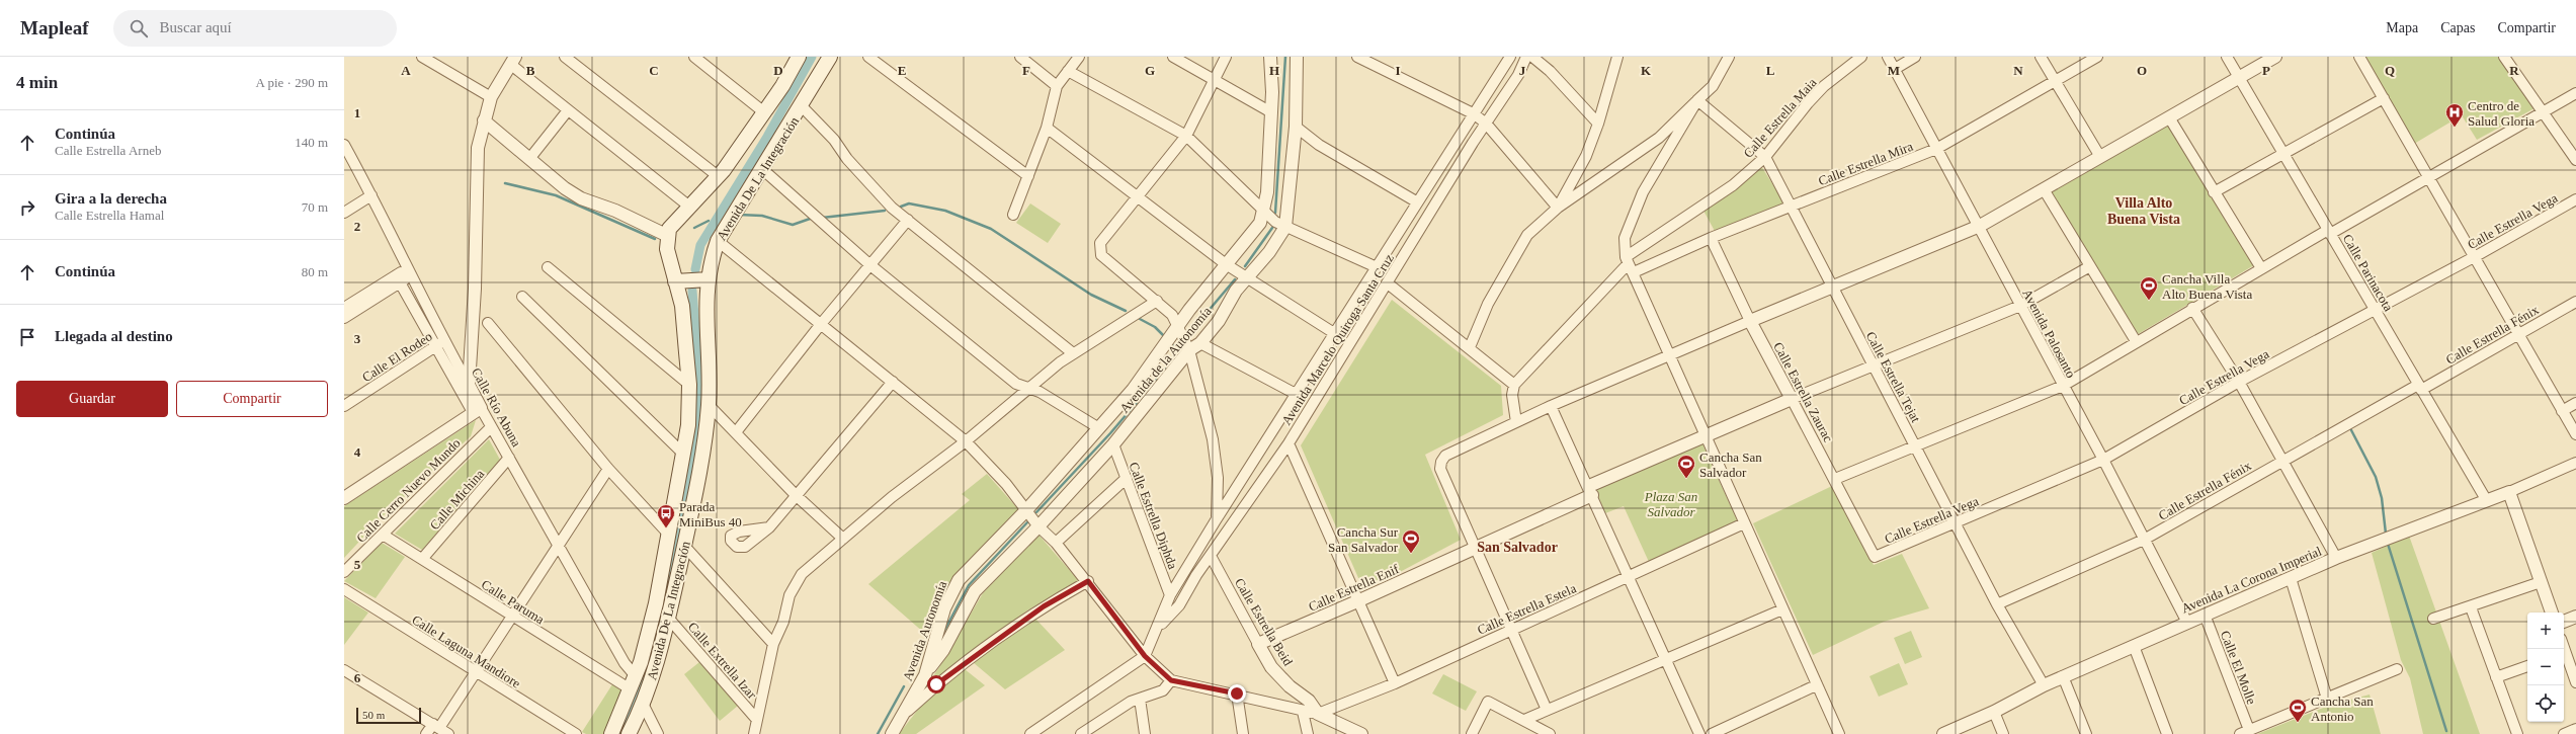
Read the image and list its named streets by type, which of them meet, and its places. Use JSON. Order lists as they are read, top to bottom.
{
  "streets": {
    "main road": ["Avenida De La Integración"],
    "street": [
      "Calle Estrella Maia",
      "Calle Estrella Mira",
      "Calle Estrella Vega",
      "Calle Parinacota",
      "Avenida Palosanto",
      "Calle Estrella Fénix",
      "Avenida Marcelo Quiroga Santa Cruz",
      "Calle El Rodeo",
      "Avenida de la Autonomía",
      "Calle Estrella Tejat",
      "Calle Estrella Zaurac",
      "Calle Río Abuna",
      "Calle Cerro Nuevo Mundo",
      "Calle Michina",
      "Calle Estrella Diphda",
      "Avenida La Corona Imperial",
      "Calle Estrella Enif",
      "Calle Paruma",
      "Calle Estrella Estela",
      "Calle Estrella Beid",
      "Avenida Autonomía",
      "Calle Laguna Mandiore",
      "Calle Extrella Izar",
      "Calle El Molle"
    ]
  },
  "crossings": [
    ["Calle Estrella Maia", "Calle Estrella Tejat"],
    ["Calle Estrella Mira", "Avenida Palosanto"],
    ["Calle Estrella Mira", "Calle Estrella Tejat"],
    ["Calle Estrella Mira", "Calle Estrella Zaurac"],
    ["Avenida De La Integración", "Calle Río Abuna"],
    ["Avenida De La Integración", "Calle Paruma"],
    ["Avenida De La Integración", "Calle Extrella Izar"],
    ["Calle Estrella Vega", "Calle Parinacota"],
    ["Calle Estrella Vega", "Avenida Palosanto"],
    ["Calle Estrella Vega", "Calle Estrella Tejat"],
    ["Calle Estrella Vega", "Calle Estrella Zaurac"],
    ["Calle Parinacota", "Calle Estrella Fénix"],
    ["Calle Parinacota", "Avenida La Corona Imperial"],
    ["Avenida Palosanto", "Calle Estrella Fénix"],
    ["Avenida Palosanto", "Avenida La Corona Imperial"],
    ["Calle Estrella Fénix", "Calle Estrella Tejat"],
    ["Avenida Marcelo Quiroga Santa Cruz", "Calle Estrella Diphda"],
    ["Avenida Marcelo Quiroga Santa Cruz", "Calle Estrella Beid"],
    ["Calle El Rodeo", "Calle Río Abuna"],
    ["Avenida de la Autonomía", "Calle Estrella Diphda"],
    ["Avenida de la Autonomía", "Avenida Autonomía"],
    ["Calle Estrella Tejat", "Avenida La Corona Imperial"],
    ["Calle Estrella Zaurac", "Calle Estrella Enif"],
    ["Calle Río Abuna", "Calle Cerro Nuevo Mundo"],
    ["Calle Río Abuna", "Calle Michina"],
    ["Calle Río Abuna", "Calle Paruma"],
    ["Calle Cerro Nuevo Mundo", "Calle Paruma"],
    ["Calle Michina", "Calle Paruma"],
    ["Avenida La Corona Imperial", "Calle El Molle"],
    ["Calle Estrella Enif", "Calle Estrella Beid"],
    ["Calle Estrella Estela", "Calle Estrella Beid"]
  ],
  "districts": ["Villa Alto Buena Vista", "San Salvador"],
  "parks": ["Plaza San Salvador"],
  "places": {
    "hospital": ["Centro de Salud Gloria"],
    "sports": [
      "Cancha Villa Alto Buena Vista",
      "Cancha San Salvador",
      "Cancha Sur San Salvador",
      "Cancha San Antonio"
    ],
    "bus stop": ["Parada MiniBus 40"]
  },
  "scale_bar": "50 m",
  "page": {
    "header": "Mapleaf",
    "search": "Buscar aquí",
    "nav": ["Mapa", "Capas", "Compartir"],
    "heading": ["4 min", "A pie · 290 m"],
    "list": [
      ["Continúa", "Calle Estrella Arneb", "140 m"],
      ["Gira a la derecha", "Calle Estrella Hamal", "70 m"],
      ["Continúa", "80 m"],
      "Llegada al destino"
    ],
    "buttons": ["Guardar", "Compartir"],
    "map_buttons": ["+", "−"],
    "scale": "50 m"
  },
  "grid": {
    "columns": [
      "A",
      "B",
      "C",
      "D",
      "E",
      "F",
      "G",
      "H",
      "I",
      "J",
      "K",
      "L",
      "M",
      "N",
      "O",
      "P",
      "Q",
      "R"
    ],
    "rows": [
      "1",
      "2",
      "3",
      "4",
      "5",
      "6"
    ]
  }
}
